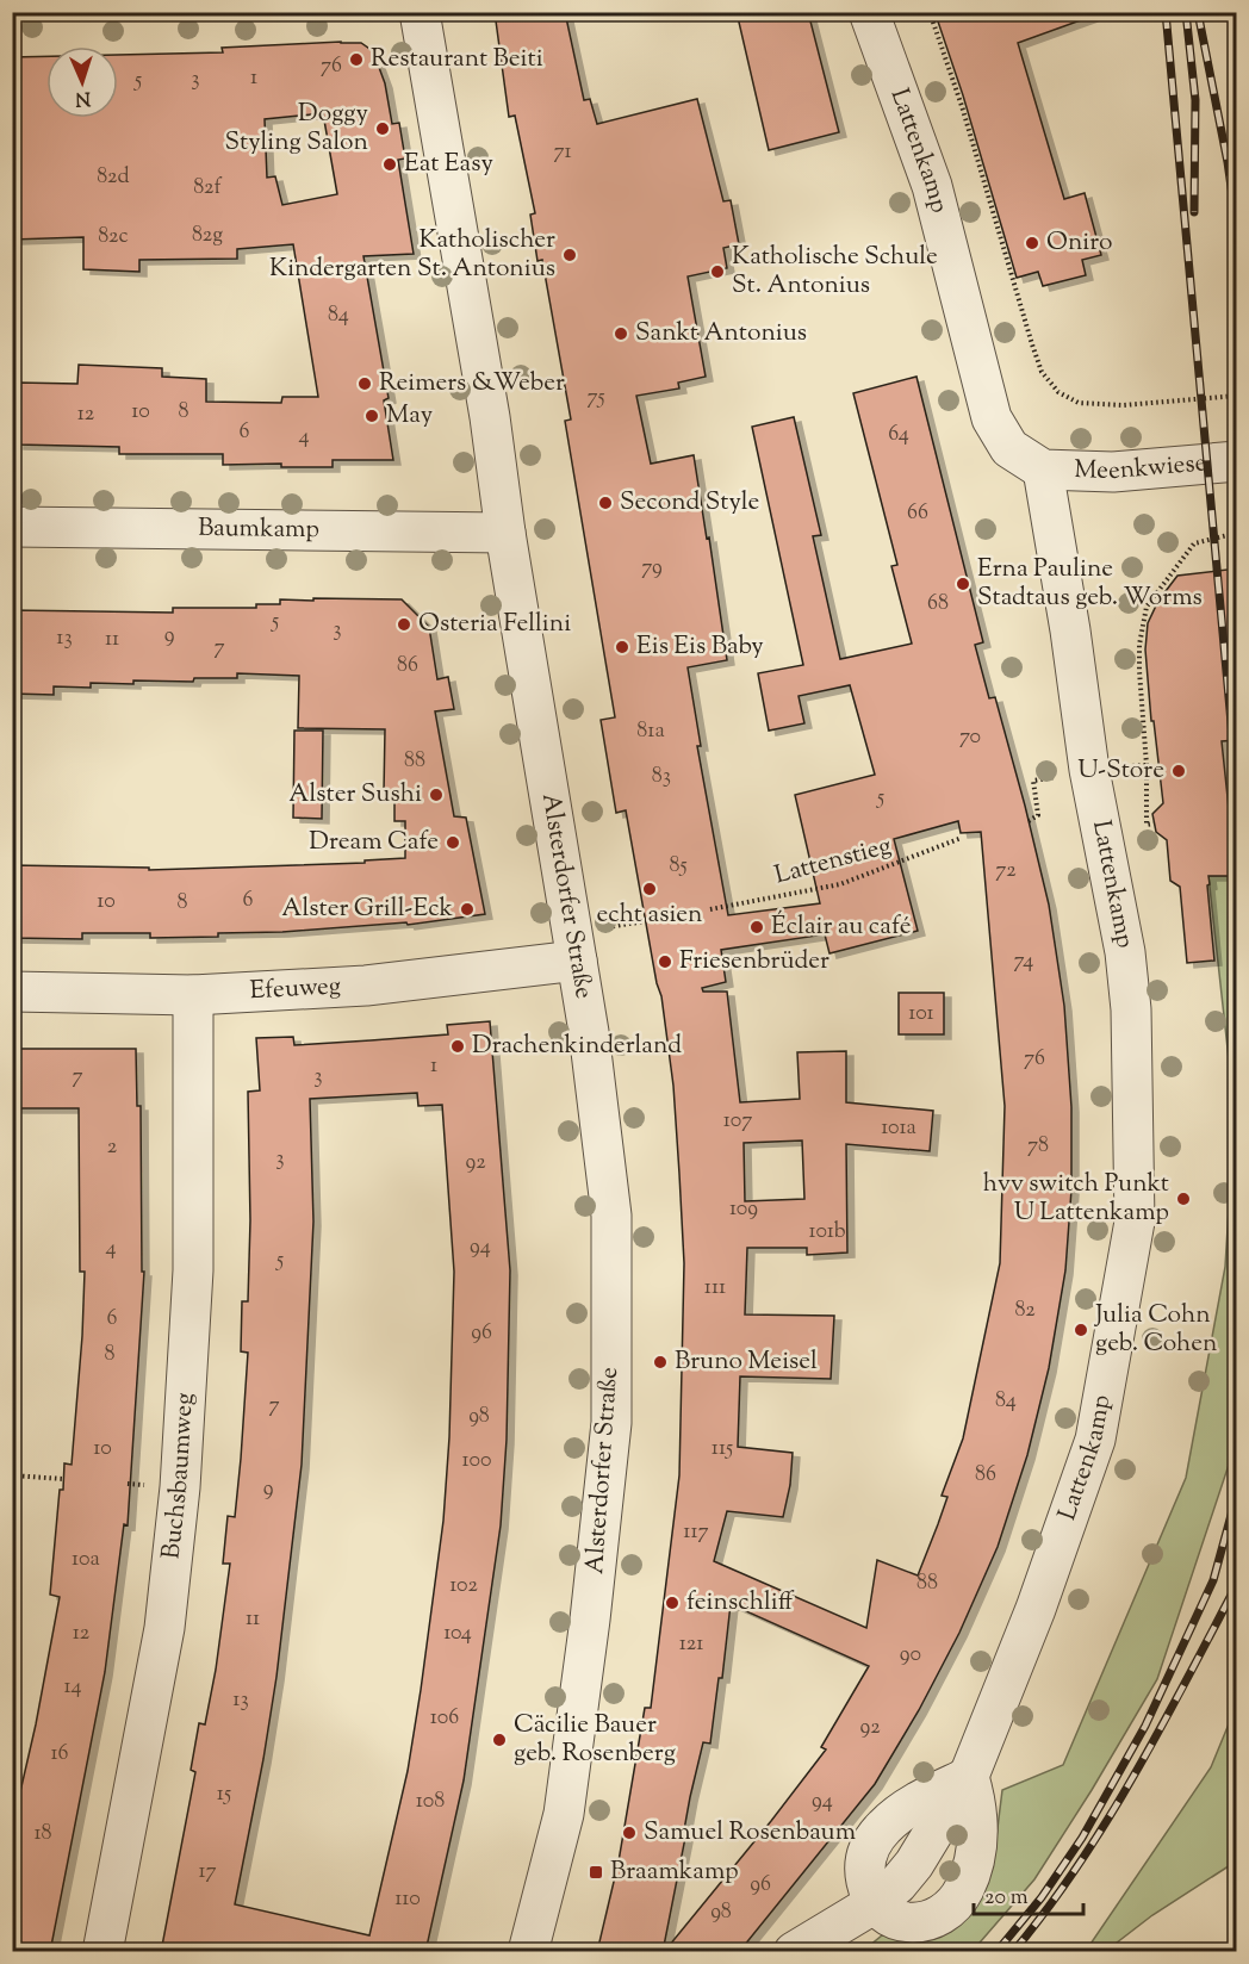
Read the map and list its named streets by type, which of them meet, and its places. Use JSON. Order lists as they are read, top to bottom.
{
  "streets": {
    "street": [
      "Lattenkamp",
      "Meenkwiese",
      "Baumkamp",
      "Alsterdorfer Straße",
      "Efeuweg",
      "Buchsbaumweg"
    ],
    "path": ["Lattenstieg"]
  },
  "crossings": [
    ["Lattenkamp", "Meenkwiese"],
    ["Baumkamp", "Alsterdorfer Straße"],
    ["Alsterdorfer Straße", "Efeuweg"],
    ["Efeuweg", "Buchsbaumweg"]
  ],
  "places": {
    "other": [
      "Restaurant Beiti",
      "Doggy Styling Salon",
      "Eat Easy",
      "Oniro",
      "Katholischer Kindergarten St. Antonius",
      "Katholische Schule St. Antonius",
      "Sankt Antonius",
      "Reimers &Weber",
      "May",
      "Second Style",
      "Erna Pauline Stadtaus geb. Worms",
      "Osteria Fellini",
      "Eis Eis Baby",
      "U-Store",
      "Alster Sushi",
      "Dream Cafe",
      "echt asien",
      "Alster Grill-Eck",
      "Éclair au café",
      "Friesenbrüder",
      "Drachenkinderland",
      "hvv switch Punkt U Lattenkamp",
      "Julia Cohn geb. Cohen",
      "Bruno Meisel",
      "feinschliff",
      "Cäcilie Bauer geb. Rosenberg",
      "Samuel Rosenbaum"
    ],
    "transit": ["Braamkamp"]
  },
  "house_numbers": [
    "76",
    "1",
    "3",
    "5",
    "71",
    "82d",
    "82f",
    "82g",
    "82c",
    "84",
    "75",
    "10",
    "8",
    "12",
    "6",
    "64",
    "4",
    "66",
    "79",
    "68",
    "5",
    "3",
    "9",
    "13",
    "11",
    "7",
    "86",
    "81a",
    "70",
    "88",
    "83",
    "5",
    "85",
    "72",
    "6",
    "10",
    "8",
    "74",
    "101",
    "76",
    "1",
    "7",
    "3",
    "107",
    "101a",
    "78",
    "2",
    "3",
    "92",
    "109",
    "101b",
    "94",
    "4",
    "5",
    "111",
    "82",
    "6",
    "96",
    "8",
    "84",
    "7",
    "98",
    "10",
    "115",
    "100",
    "86",
    "9",
    "117",
    "10a",
    "88",
    "102",
    "11",
    "12",
    "104",
    "121",
    "90",
    "14",
    "13",
    "106",
    "92",
    "16",
    "15",
    "108",
    "94",
    "18",
    "17",
    "96",
    "110",
    "98"
  ],
  "scale_bar": "20 m",
  "north": "bottom"
}
